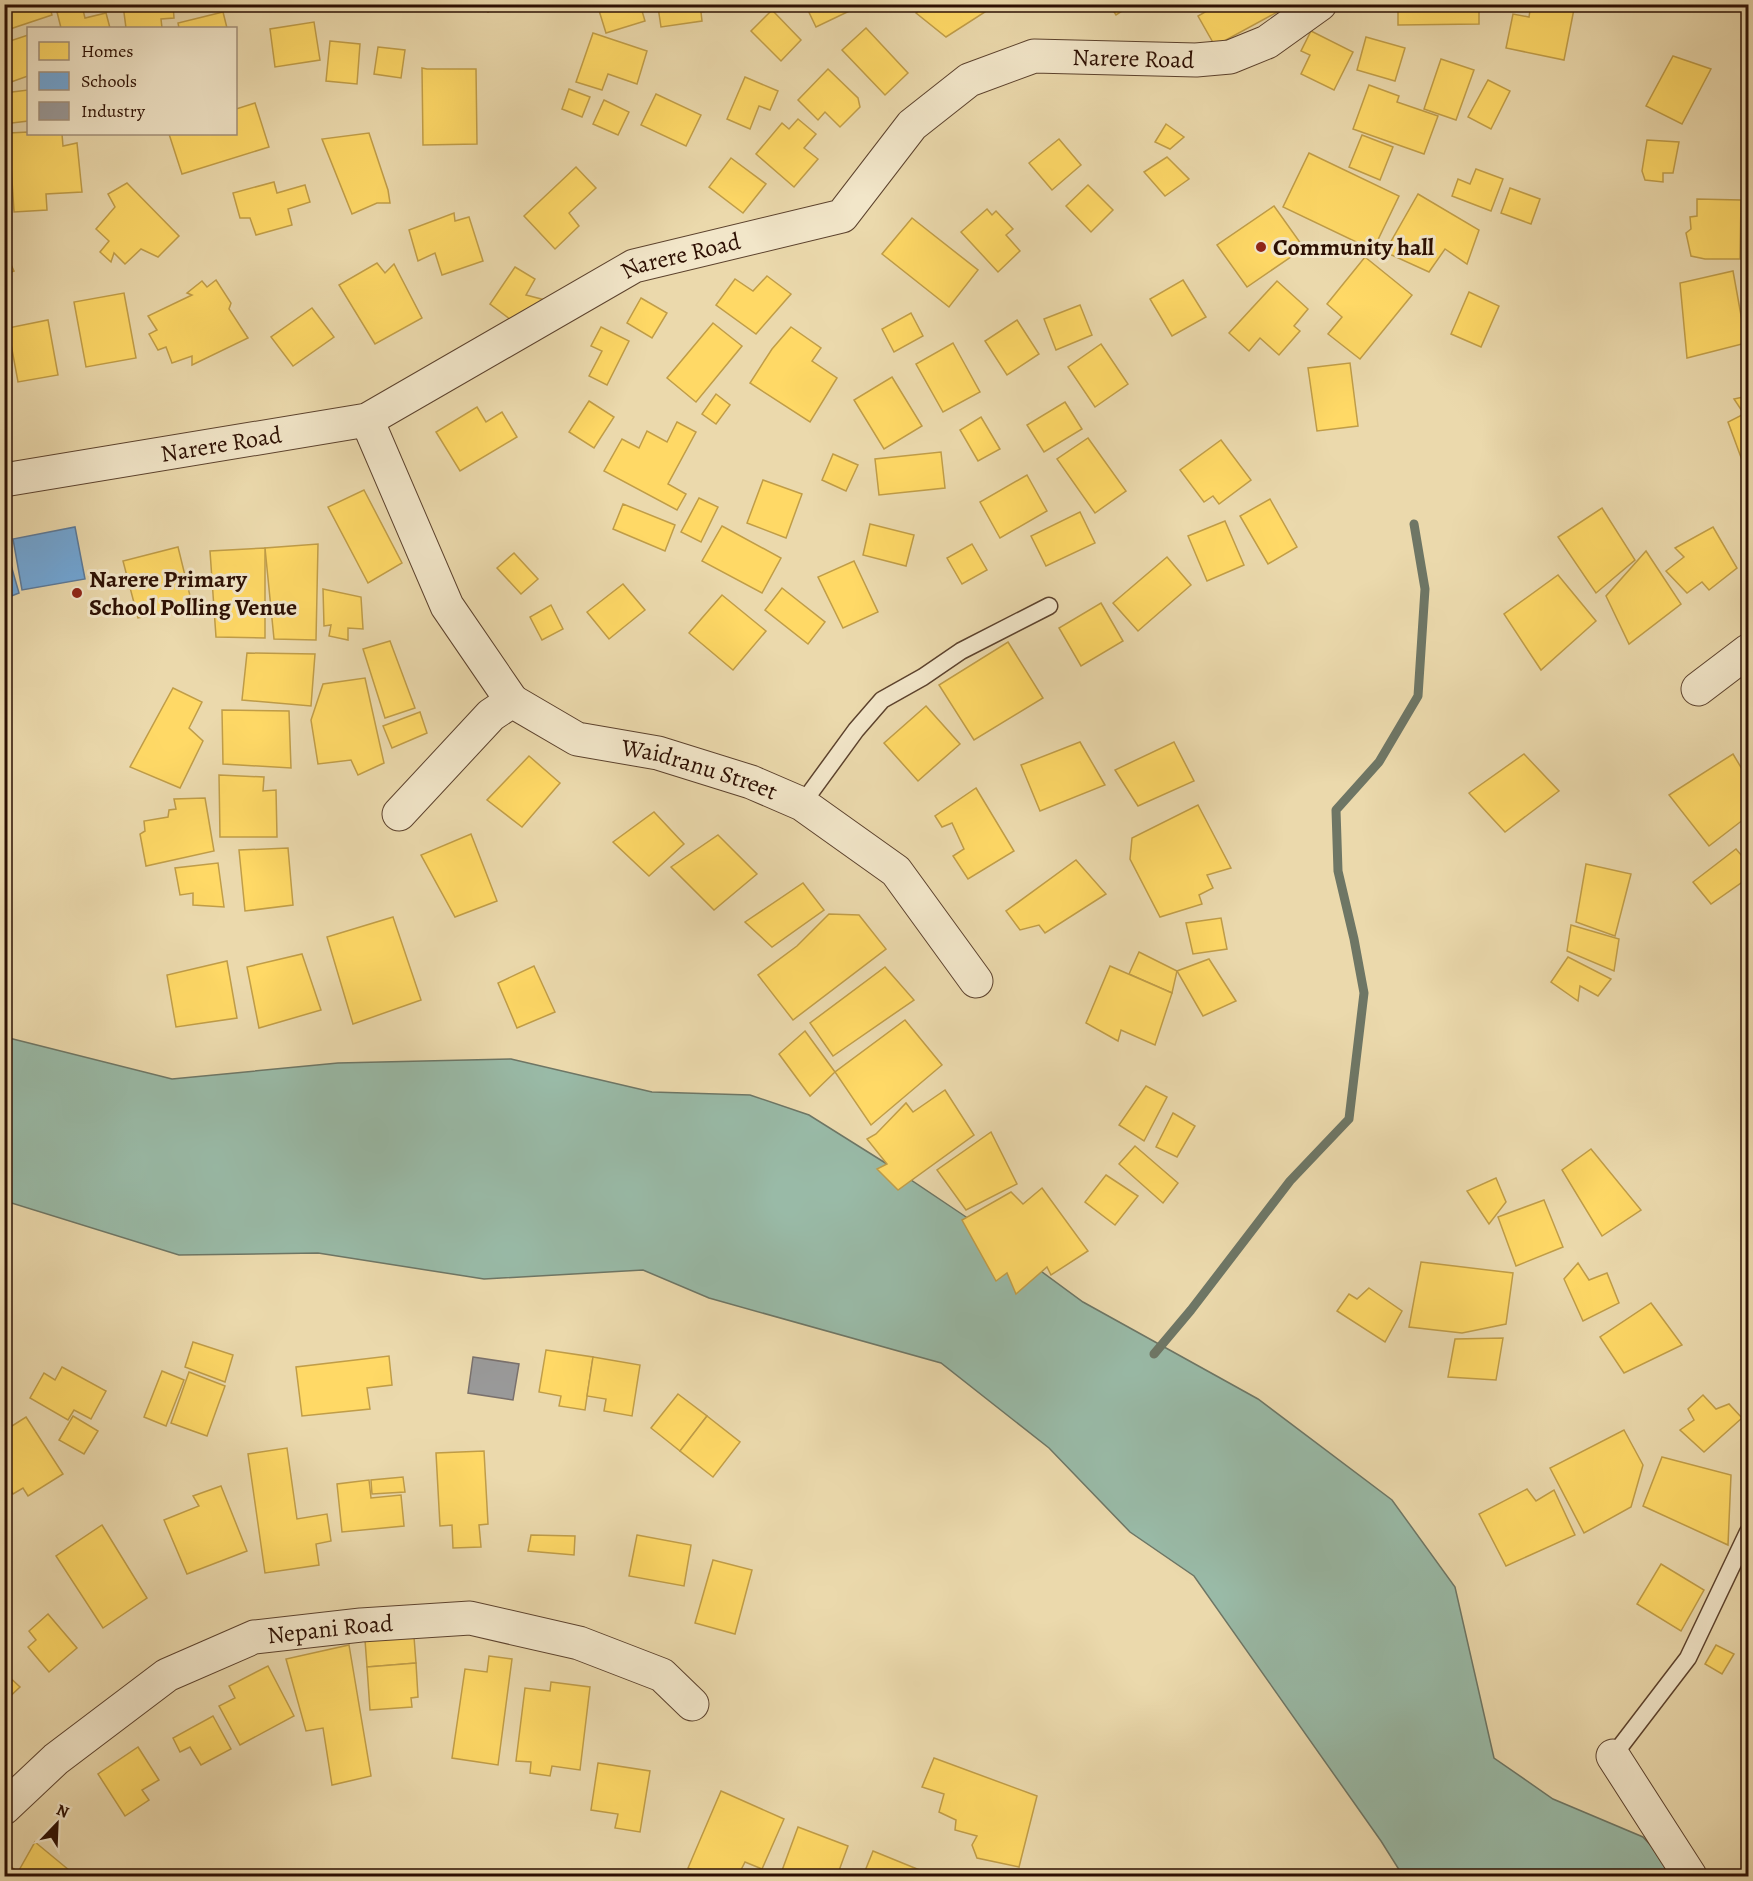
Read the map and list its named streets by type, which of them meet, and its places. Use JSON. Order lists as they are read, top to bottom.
{
  "streets": {
    "street": ["Narere Road", "Waidranu Street", "Nepani Road"]
  },
  "places": ["Community hall", "Narere Primary School Polling Venue"],
  "legend": ["Homes", "Schools", "Industry"],
  "north": "top right"
}
